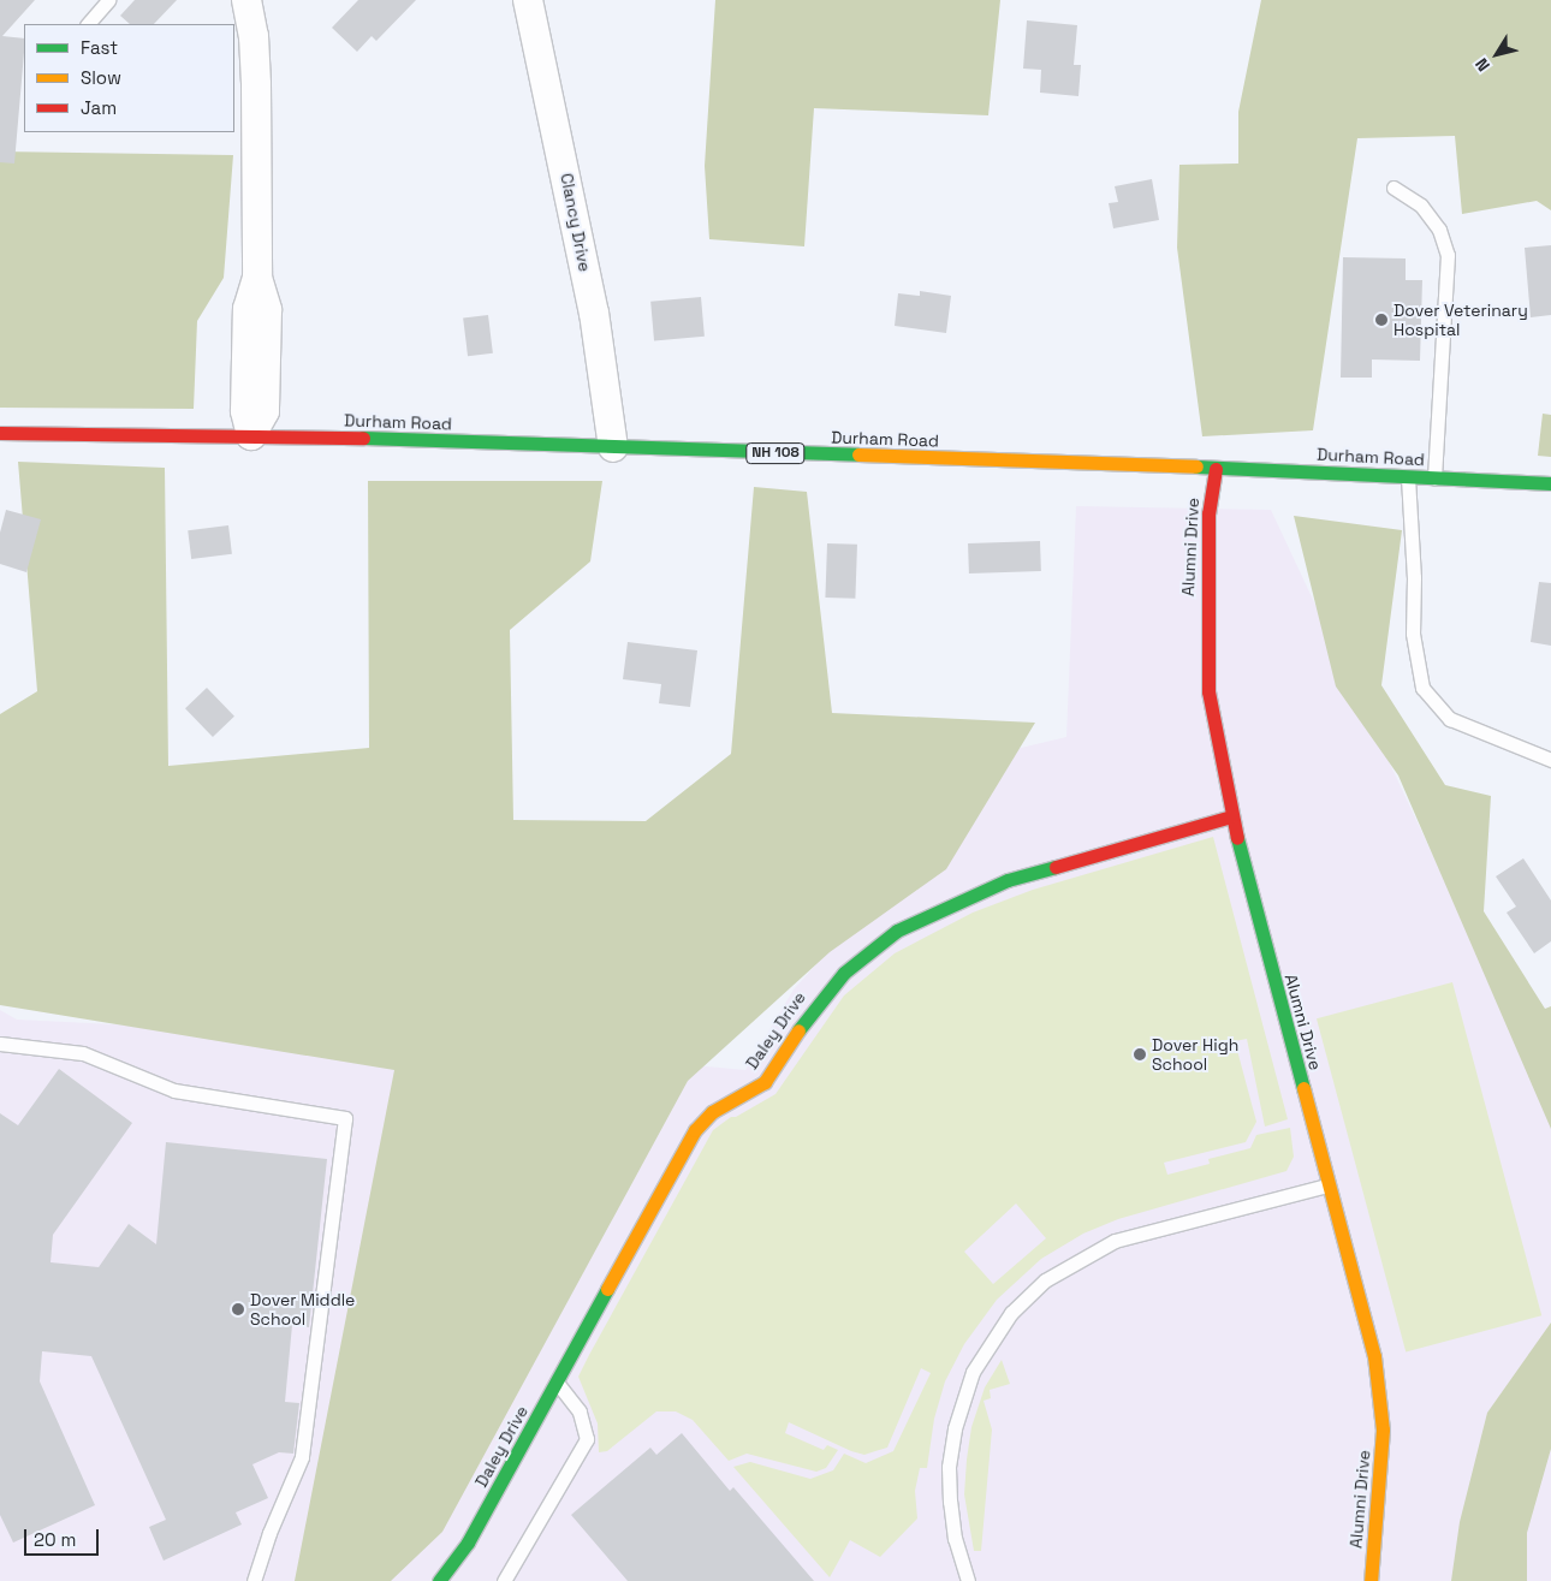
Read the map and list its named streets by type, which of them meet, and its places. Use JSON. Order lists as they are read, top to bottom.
{
  "streets": {
    "street": [
      "Clancy Drive",
      "Durham Road",
      "NH 108",
      "Alumni Drive",
      "Daley Drive"
    ]
  },
  "crossings": [
    ["Clancy Drive", "Durham Road"],
    ["Durham Road", "Alumni Drive"],
    ["Alumni Drive", "Daley Drive"]
  ],
  "places": ["Dover Veterinary Hospital", "Dover High School", "Dover Middle School"],
  "legend": ["Fast", "Slow", "Jam"],
  "scale_bar": "20 m",
  "north": "bottom left"
}
